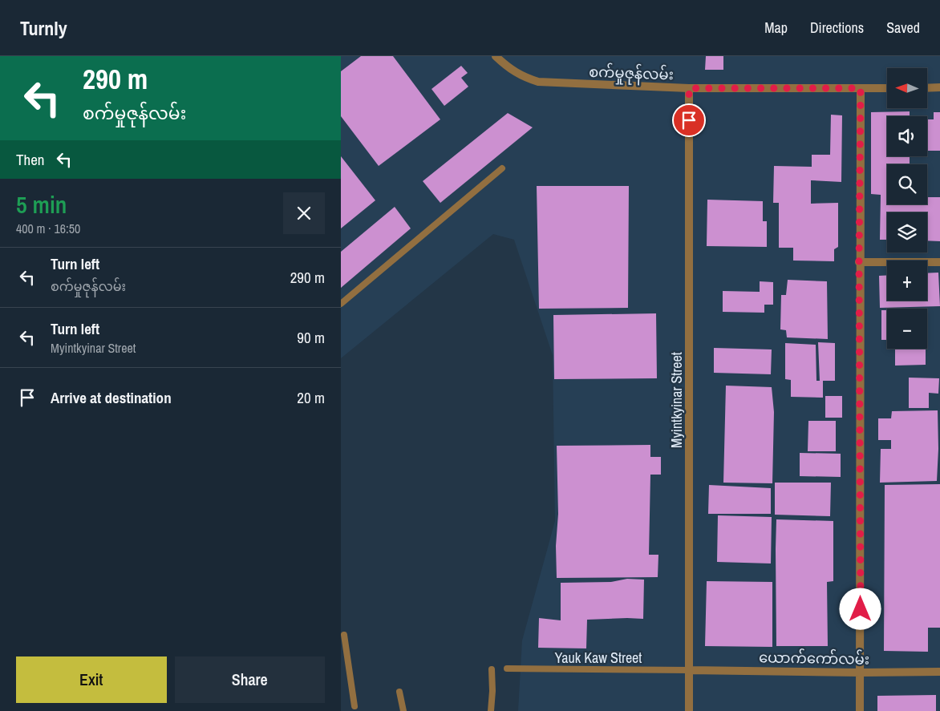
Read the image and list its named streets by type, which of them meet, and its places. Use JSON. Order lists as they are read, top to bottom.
{
  "streets": {
    "street": ["စက်မှုဇုန်လမ်း", "Myintkyinar Street", "ယောက်ကော်လမ်း"],
    "lane": ["Yauk Kaw Street"]
  },
  "crossings": [
    ["စက်မှုဇုန်လမ်း", "Myintkyinar Street"],
    ["Myintkyinar Street", "Yauk Kaw Street"],
    ["Myintkyinar Street", "ယောက်ကော်လမ်း"],
    ["Yauk Kaw Street", "ယောက်ကော်လမ်း"]
  ],
  "north": "left",
  "page": {
    "header": "Turnly",
    "nav": ["Map", "Directions", "Saved"],
    "turn": ["290 m", "စက်မှုဇုန်လမ်း"],
    "map_buttons": ["+", "−"],
    "then": "Then",
    "heading": ["5 min", "400 m · 16:50"],
    "list": [
      {
        "name": "Turn left",
        "note": "စက်မှုဇုန်လမ်း",
        "value": "290 m"
      },
      {
        "name": "Turn left",
        "note": "Myintkyinar Street",
        "value": "90 m"
      },
      {
        "name": "Arrive at destination",
        "value": "20 m"
      }
    ],
    "buttons": ["Exit", "Share"]
  }
}
